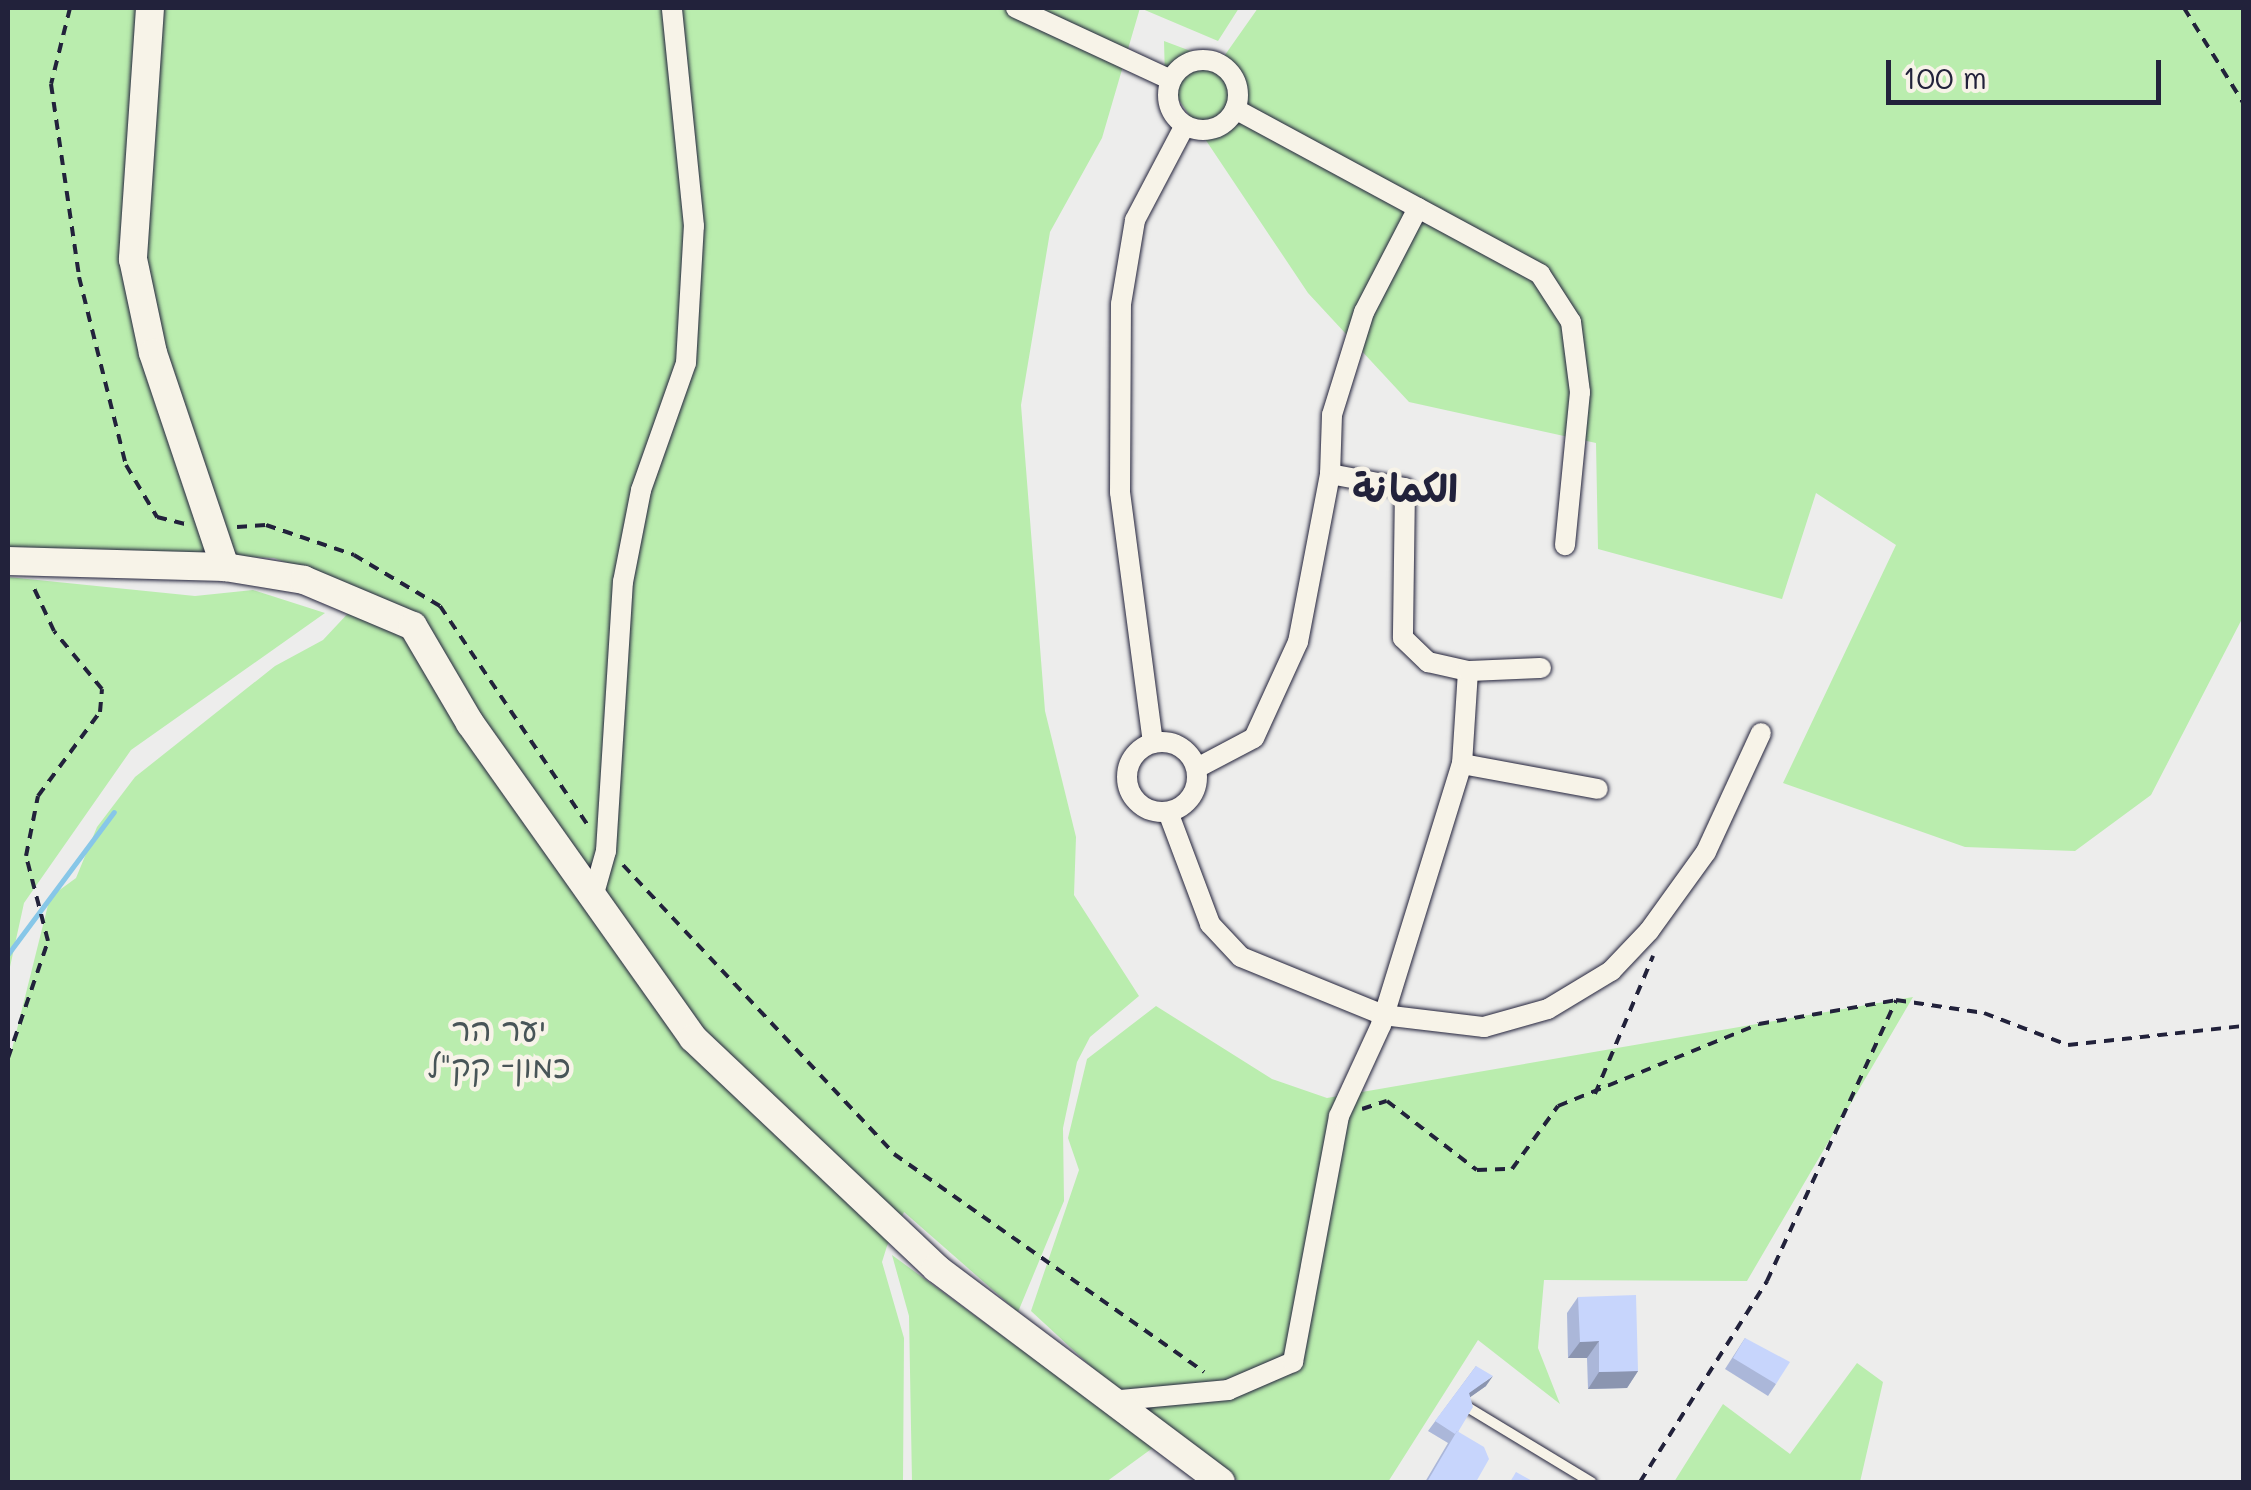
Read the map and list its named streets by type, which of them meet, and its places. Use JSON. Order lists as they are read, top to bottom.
{
  "districts": ["الكمانة"],
  "parks": ["יער הר כמון- קק\"ל"],
  "scale_bar": "100 m"
}
